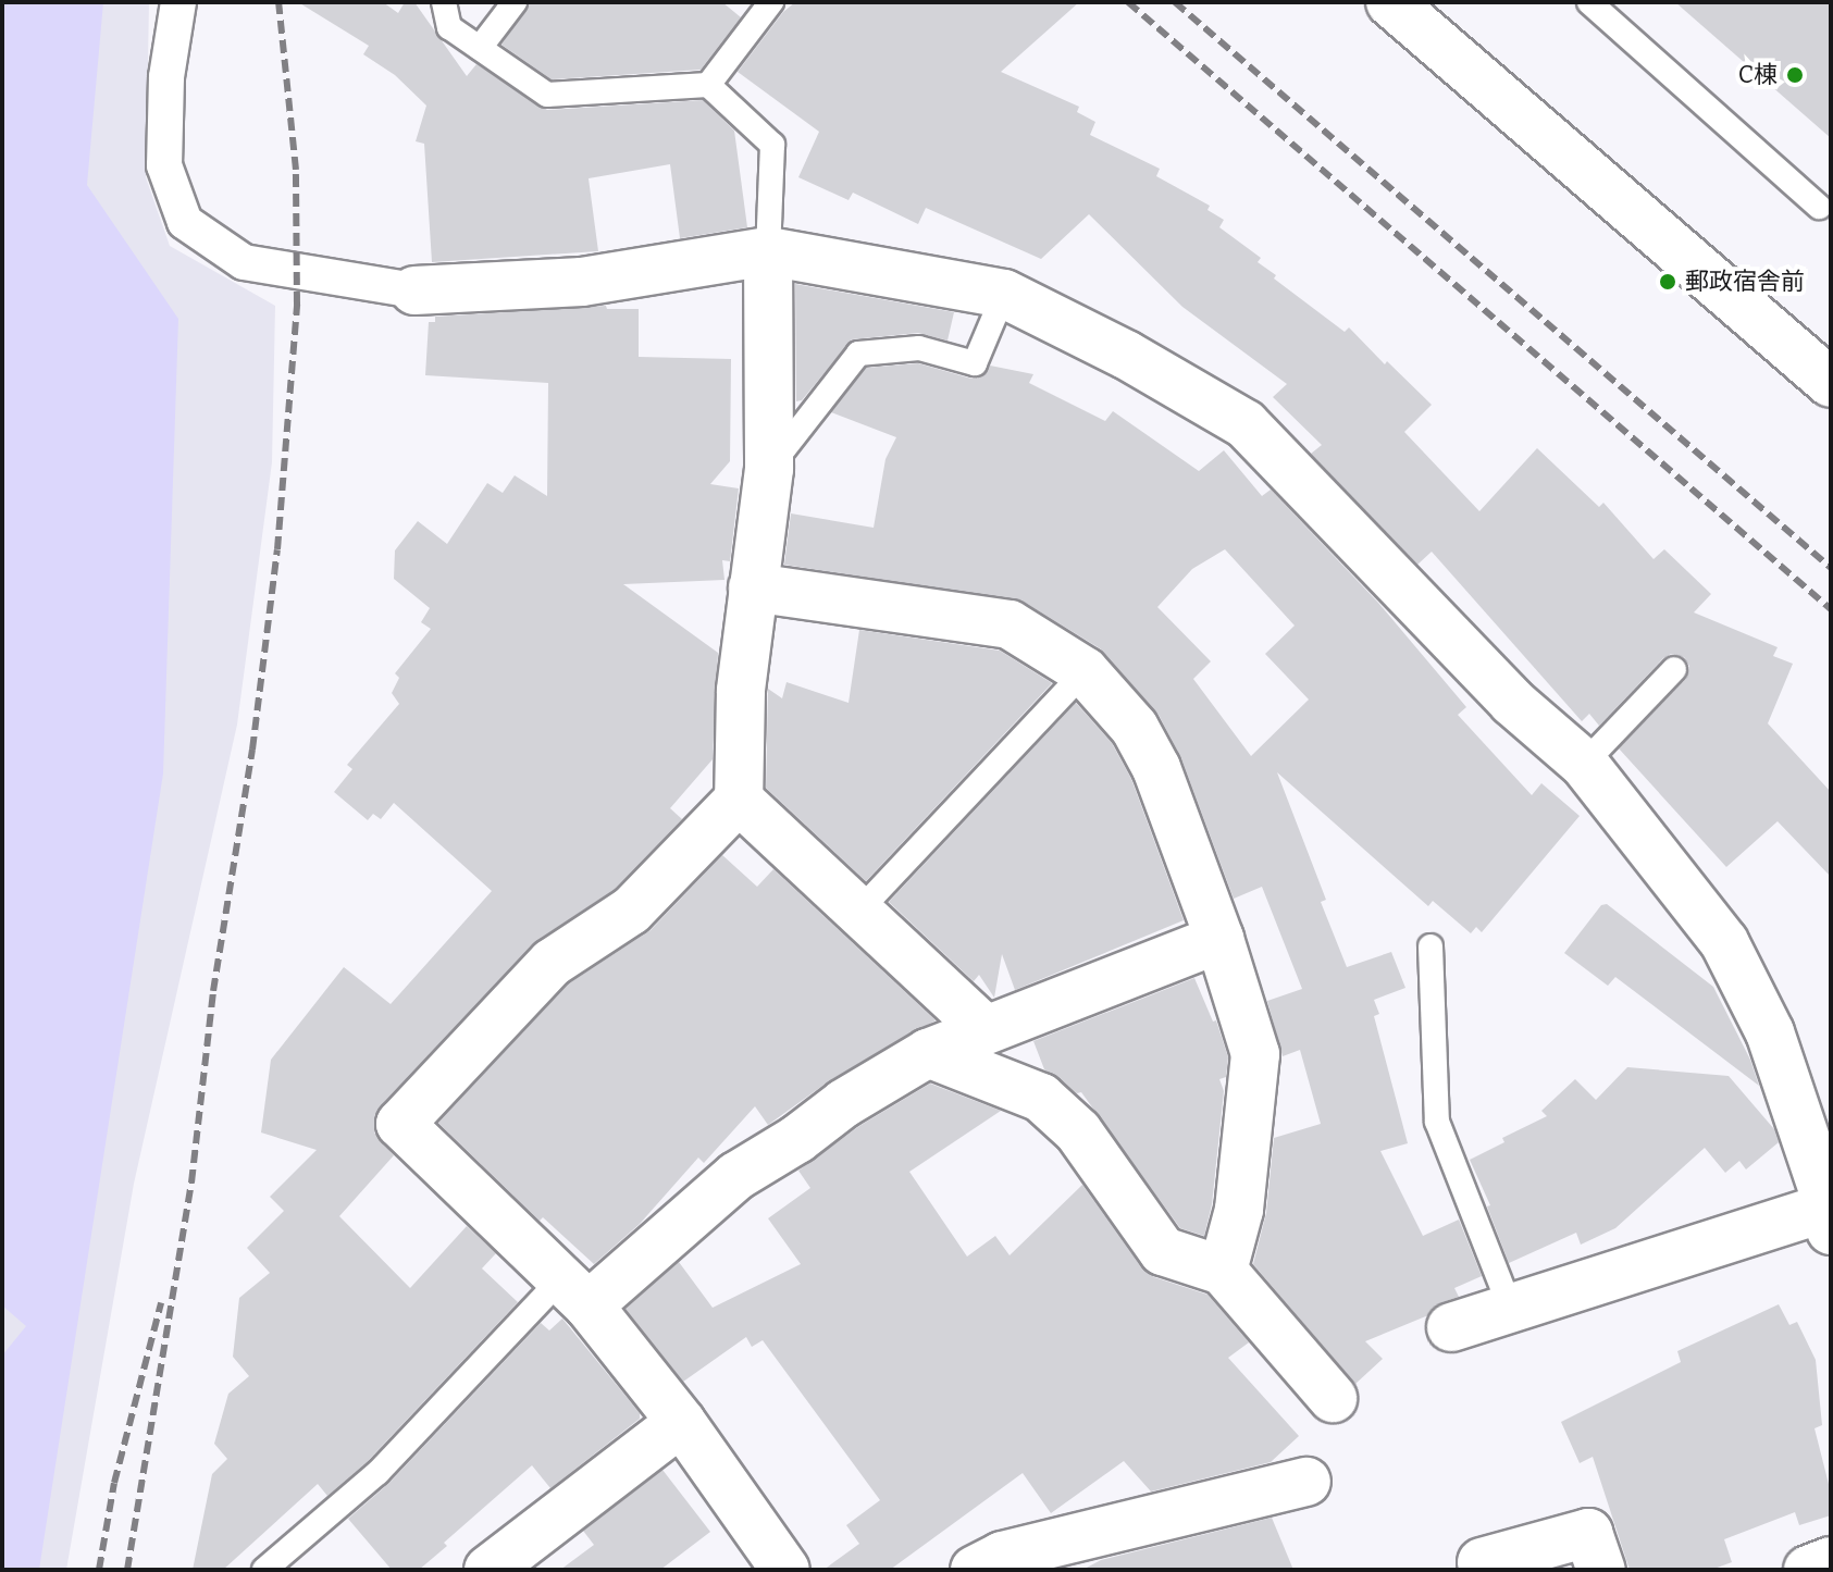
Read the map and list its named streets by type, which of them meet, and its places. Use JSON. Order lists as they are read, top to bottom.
{
  "places": ["C棟", "郵政宿舎前"]
}
